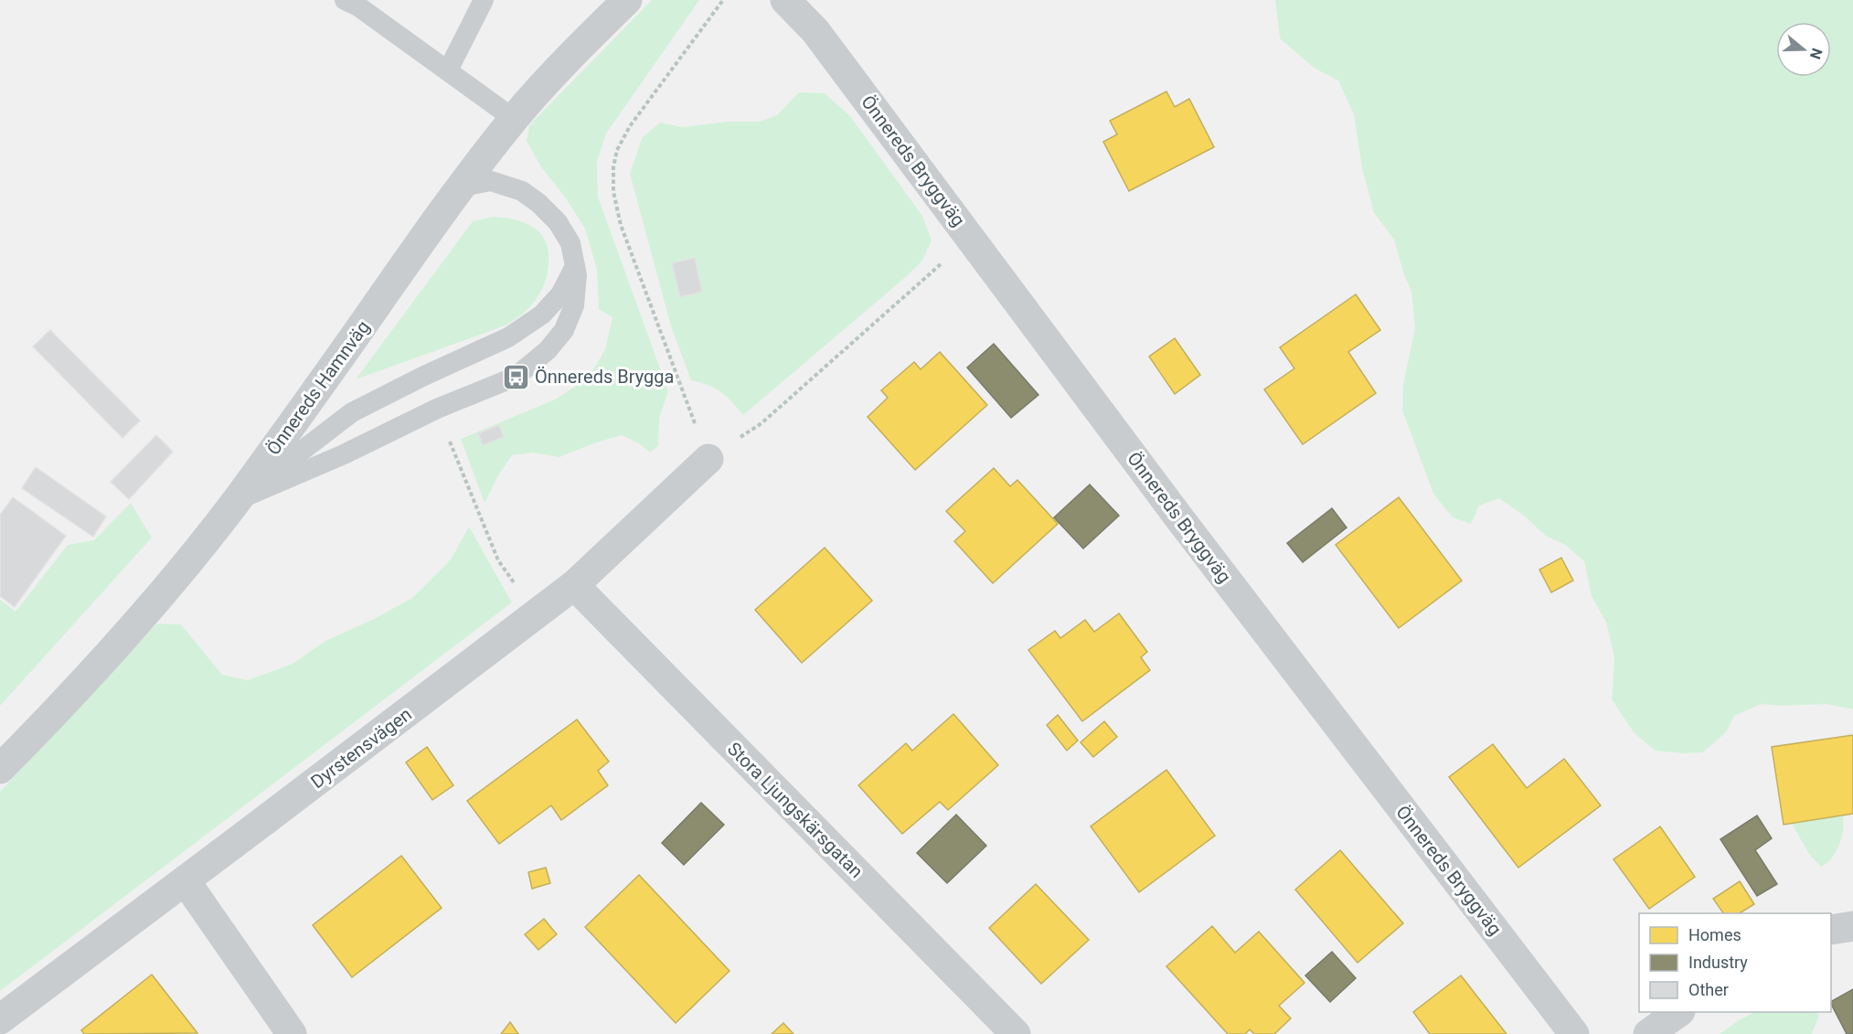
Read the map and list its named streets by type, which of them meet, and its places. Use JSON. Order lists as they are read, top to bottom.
{
  "streets": {
    "street": [
      "Önnereds Bryggväg",
      "Önnereds Hamnväg",
      "Dyrstensvägen",
      "Stora Ljungskärsgatan"
    ]
  },
  "crossings": [
    ["Dyrstensvägen", "Stora Ljungskärsgatan"]
  ],
  "places": {
    "bus stop": ["Önnereds Brygga"]
  },
  "legend": ["Homes", "Industry", "Other"],
  "north": "right"
}
